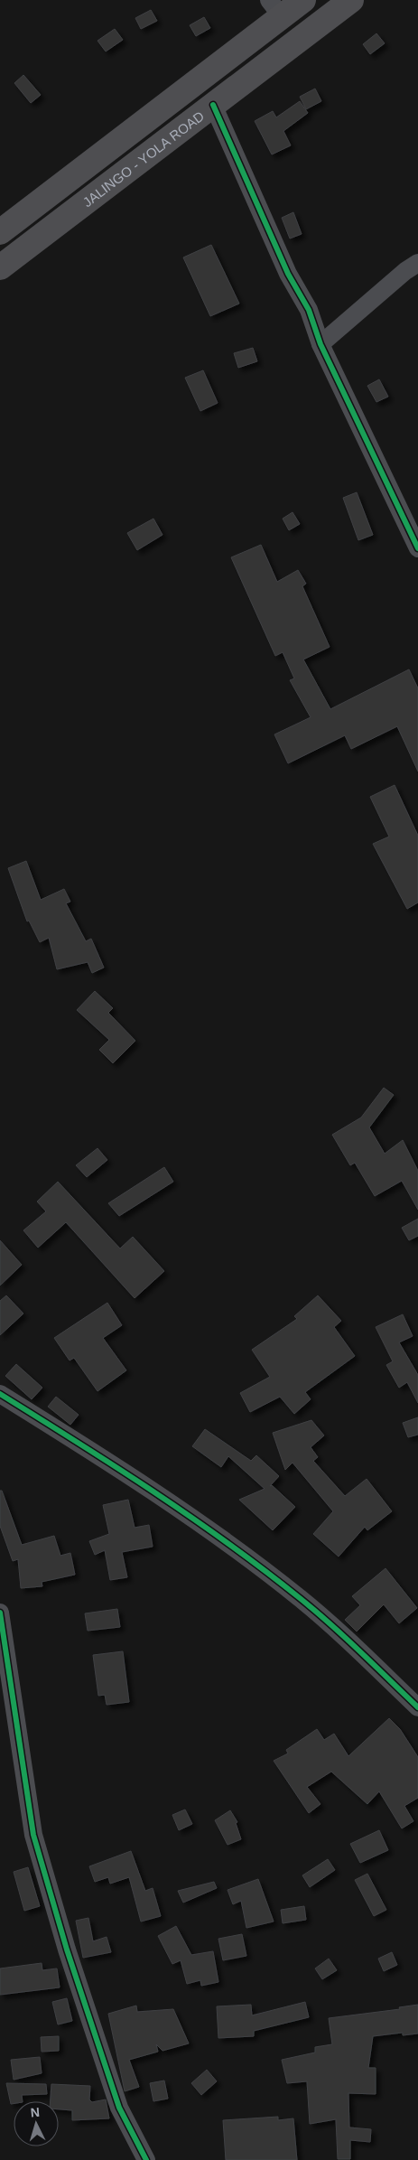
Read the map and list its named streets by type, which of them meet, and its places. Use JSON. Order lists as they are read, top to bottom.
{
  "streets": {
    "highway": ["JALINGO - YOLA ROAD"]
  },
  "north": "top"
}
